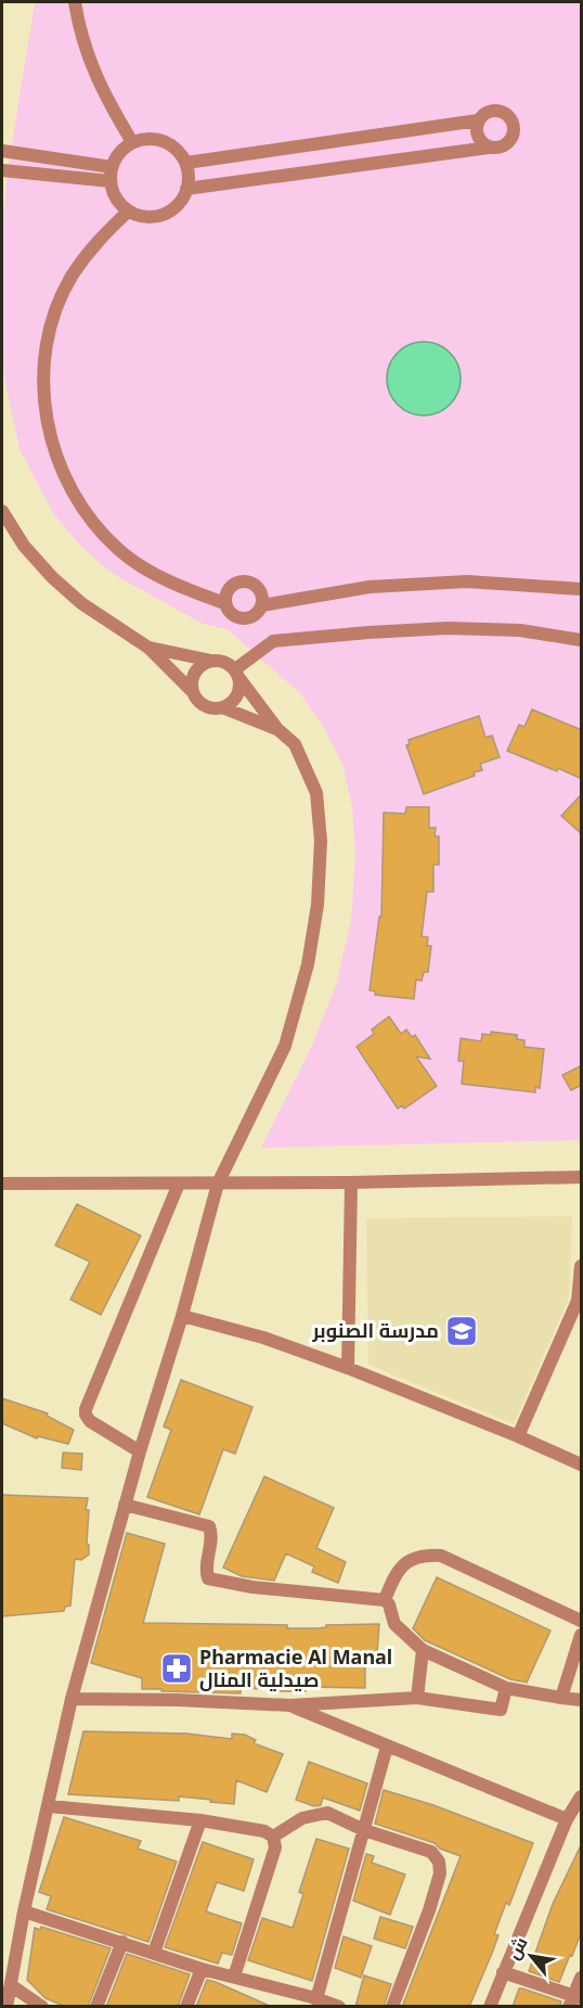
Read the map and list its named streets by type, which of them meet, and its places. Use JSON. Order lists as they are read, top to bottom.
{
  "places": {
    "school or university": ["مدرسة الصنوبر"],
    "pharmacy": ["Pharmacie Al Manal صيدلية المنال"]
  },
  "north": "top left"
}
